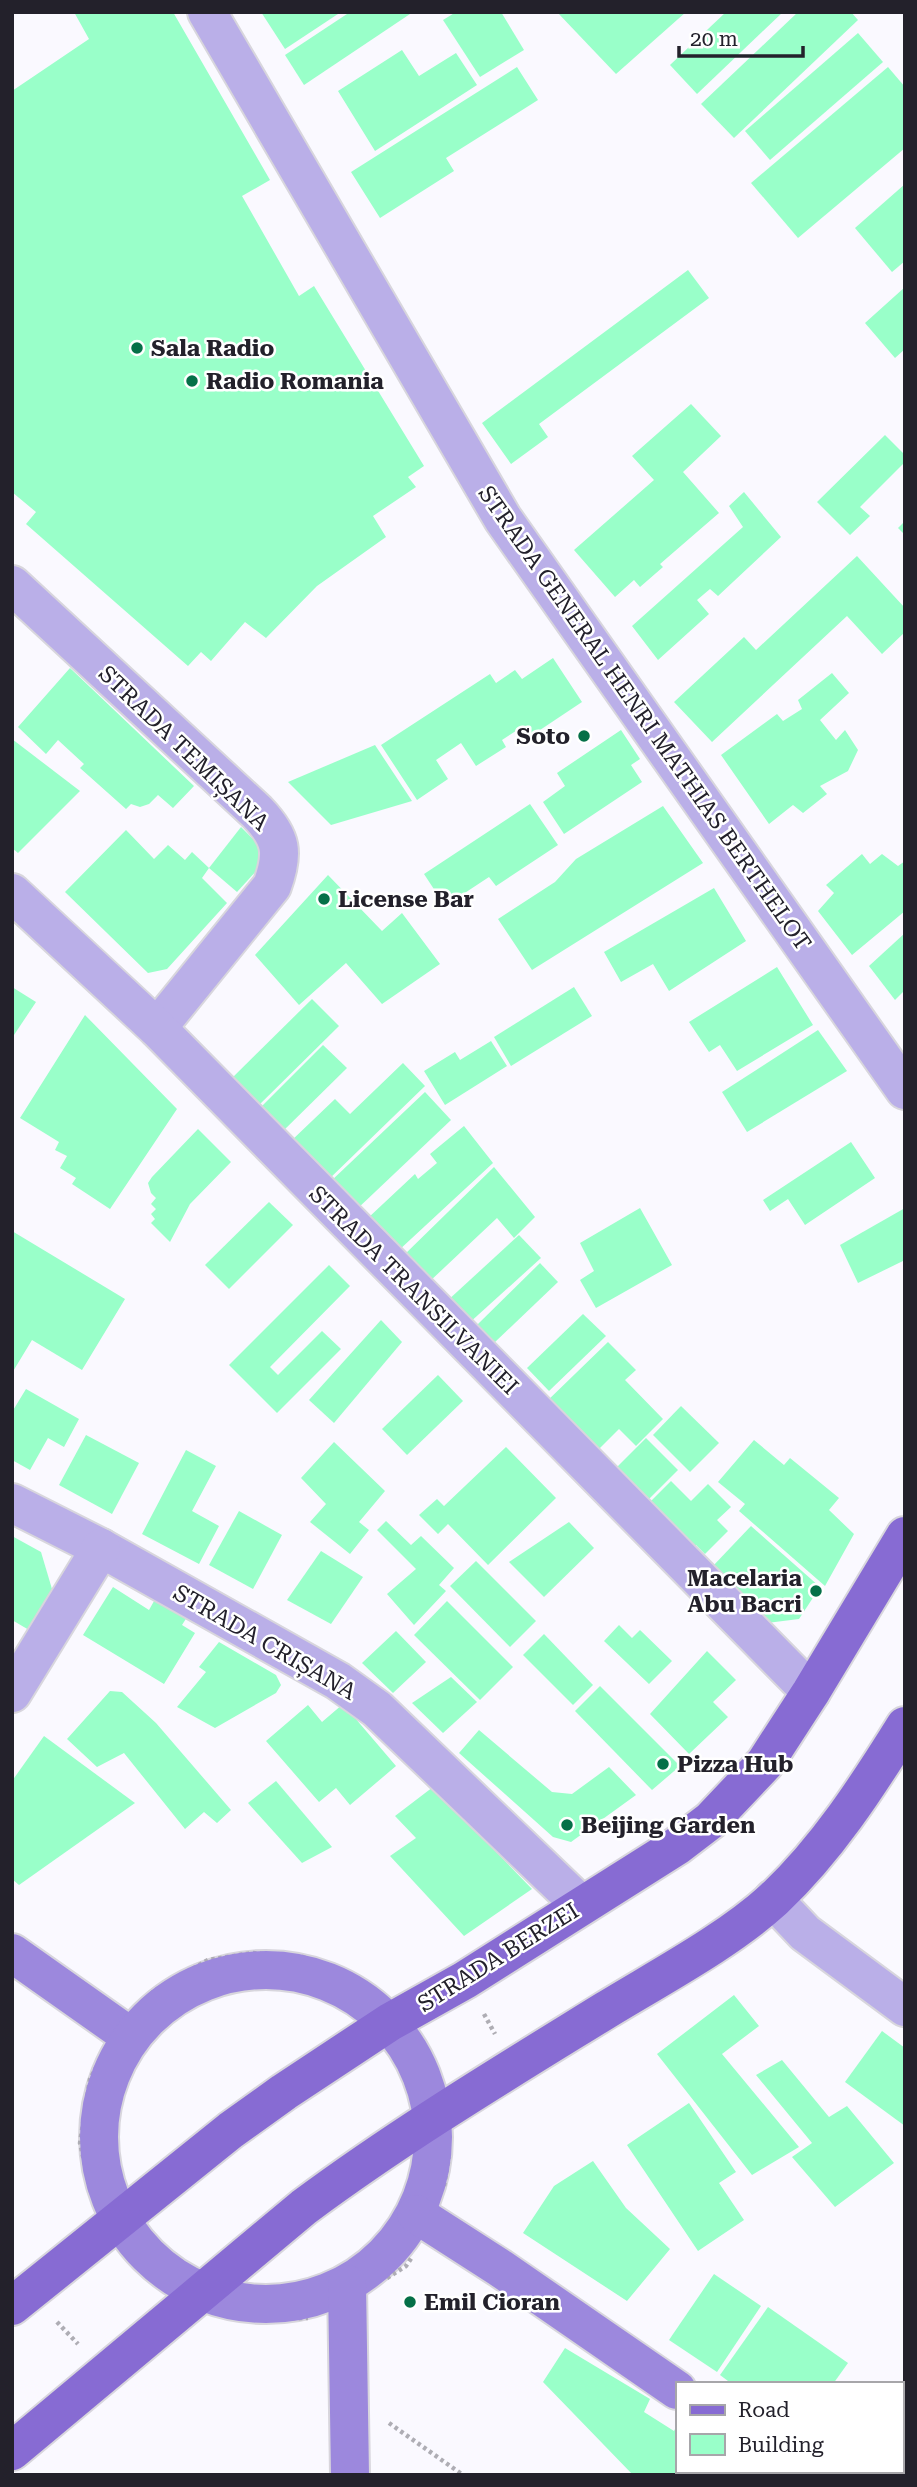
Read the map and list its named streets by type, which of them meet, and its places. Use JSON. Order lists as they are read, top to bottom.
{
  "streets": {
    "main road": ["STRADA BERZEI"],
    "street": [
      "STRADA GENERAL HENRI MATHIAS BERTHELOT",
      "STRADA TEMIȘANA",
      "STRADA TRANSILVANIEI",
      "STRADA CRIȘANA"
    ]
  },
  "crossings": [
    ["STRADA TEMIȘANA", "STRADA TRANSILVANIEI"],
    ["STRADA TRANSILVANIEI", "STRADA BERZEI"],
    ["STRADA CRIȘANA", "STRADA BERZEI"]
  ],
  "places": [
    "Sala Radio",
    "Radio Romania",
    "Soto",
    "License Bar",
    "Macelaria Abu Bacri",
    "Pizza Hub",
    "Beijing Garden",
    "Emil Cioran"
  ],
  "legend": ["Road", "Building"],
  "scale_bar": "20 m"
}
